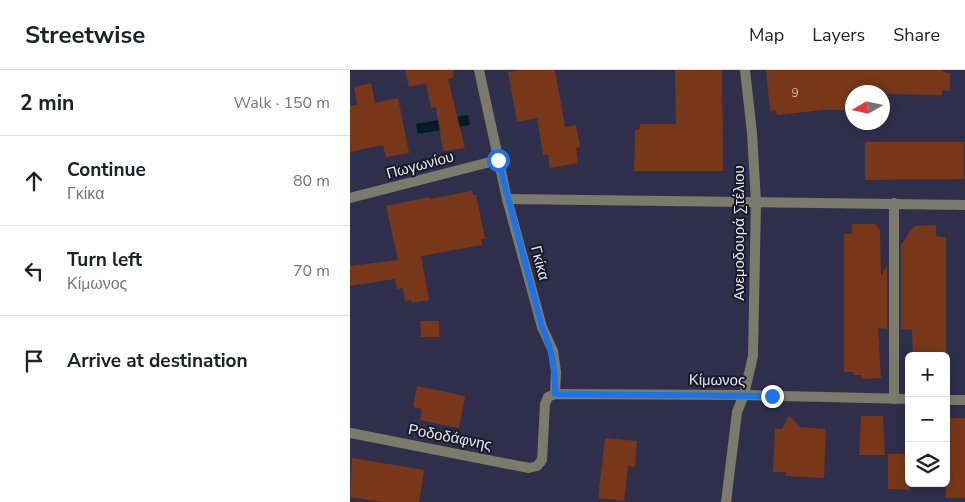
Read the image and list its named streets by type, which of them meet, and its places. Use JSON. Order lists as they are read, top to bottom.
{
  "streets": {
    "street": [
      "Πωγωνίου",
      "Ανεμοδουρά Στέλιου",
      "Γκίκα",
      "Κίμωνος",
      "Ροδοδάφνης"
    ]
  },
  "crossings": [
    ["Πωγωνίου", "Γκίκα"],
    ["Ανεμοδουρά Στέλιου", "Κίμωνος"],
    ["Γκίκα", "Κίμωνος"],
    ["Γκίκα", "Ροδοδάφνης"]
  ],
  "house_numbers": ["9"],
  "north": "left",
  "page": {
    "header": "Streetwise",
    "nav": ["Map", "Layers", "Share"],
    "heading": ["2 min", "Walk · 150 m"],
    "list": [
      ["Continue", "Γκίκα", "80 m"],
      ["Turn left", "Κίμωνος", "70 m"],
      "Arrive at destination"
    ],
    "map_buttons": ["+", "−"]
  }
}
